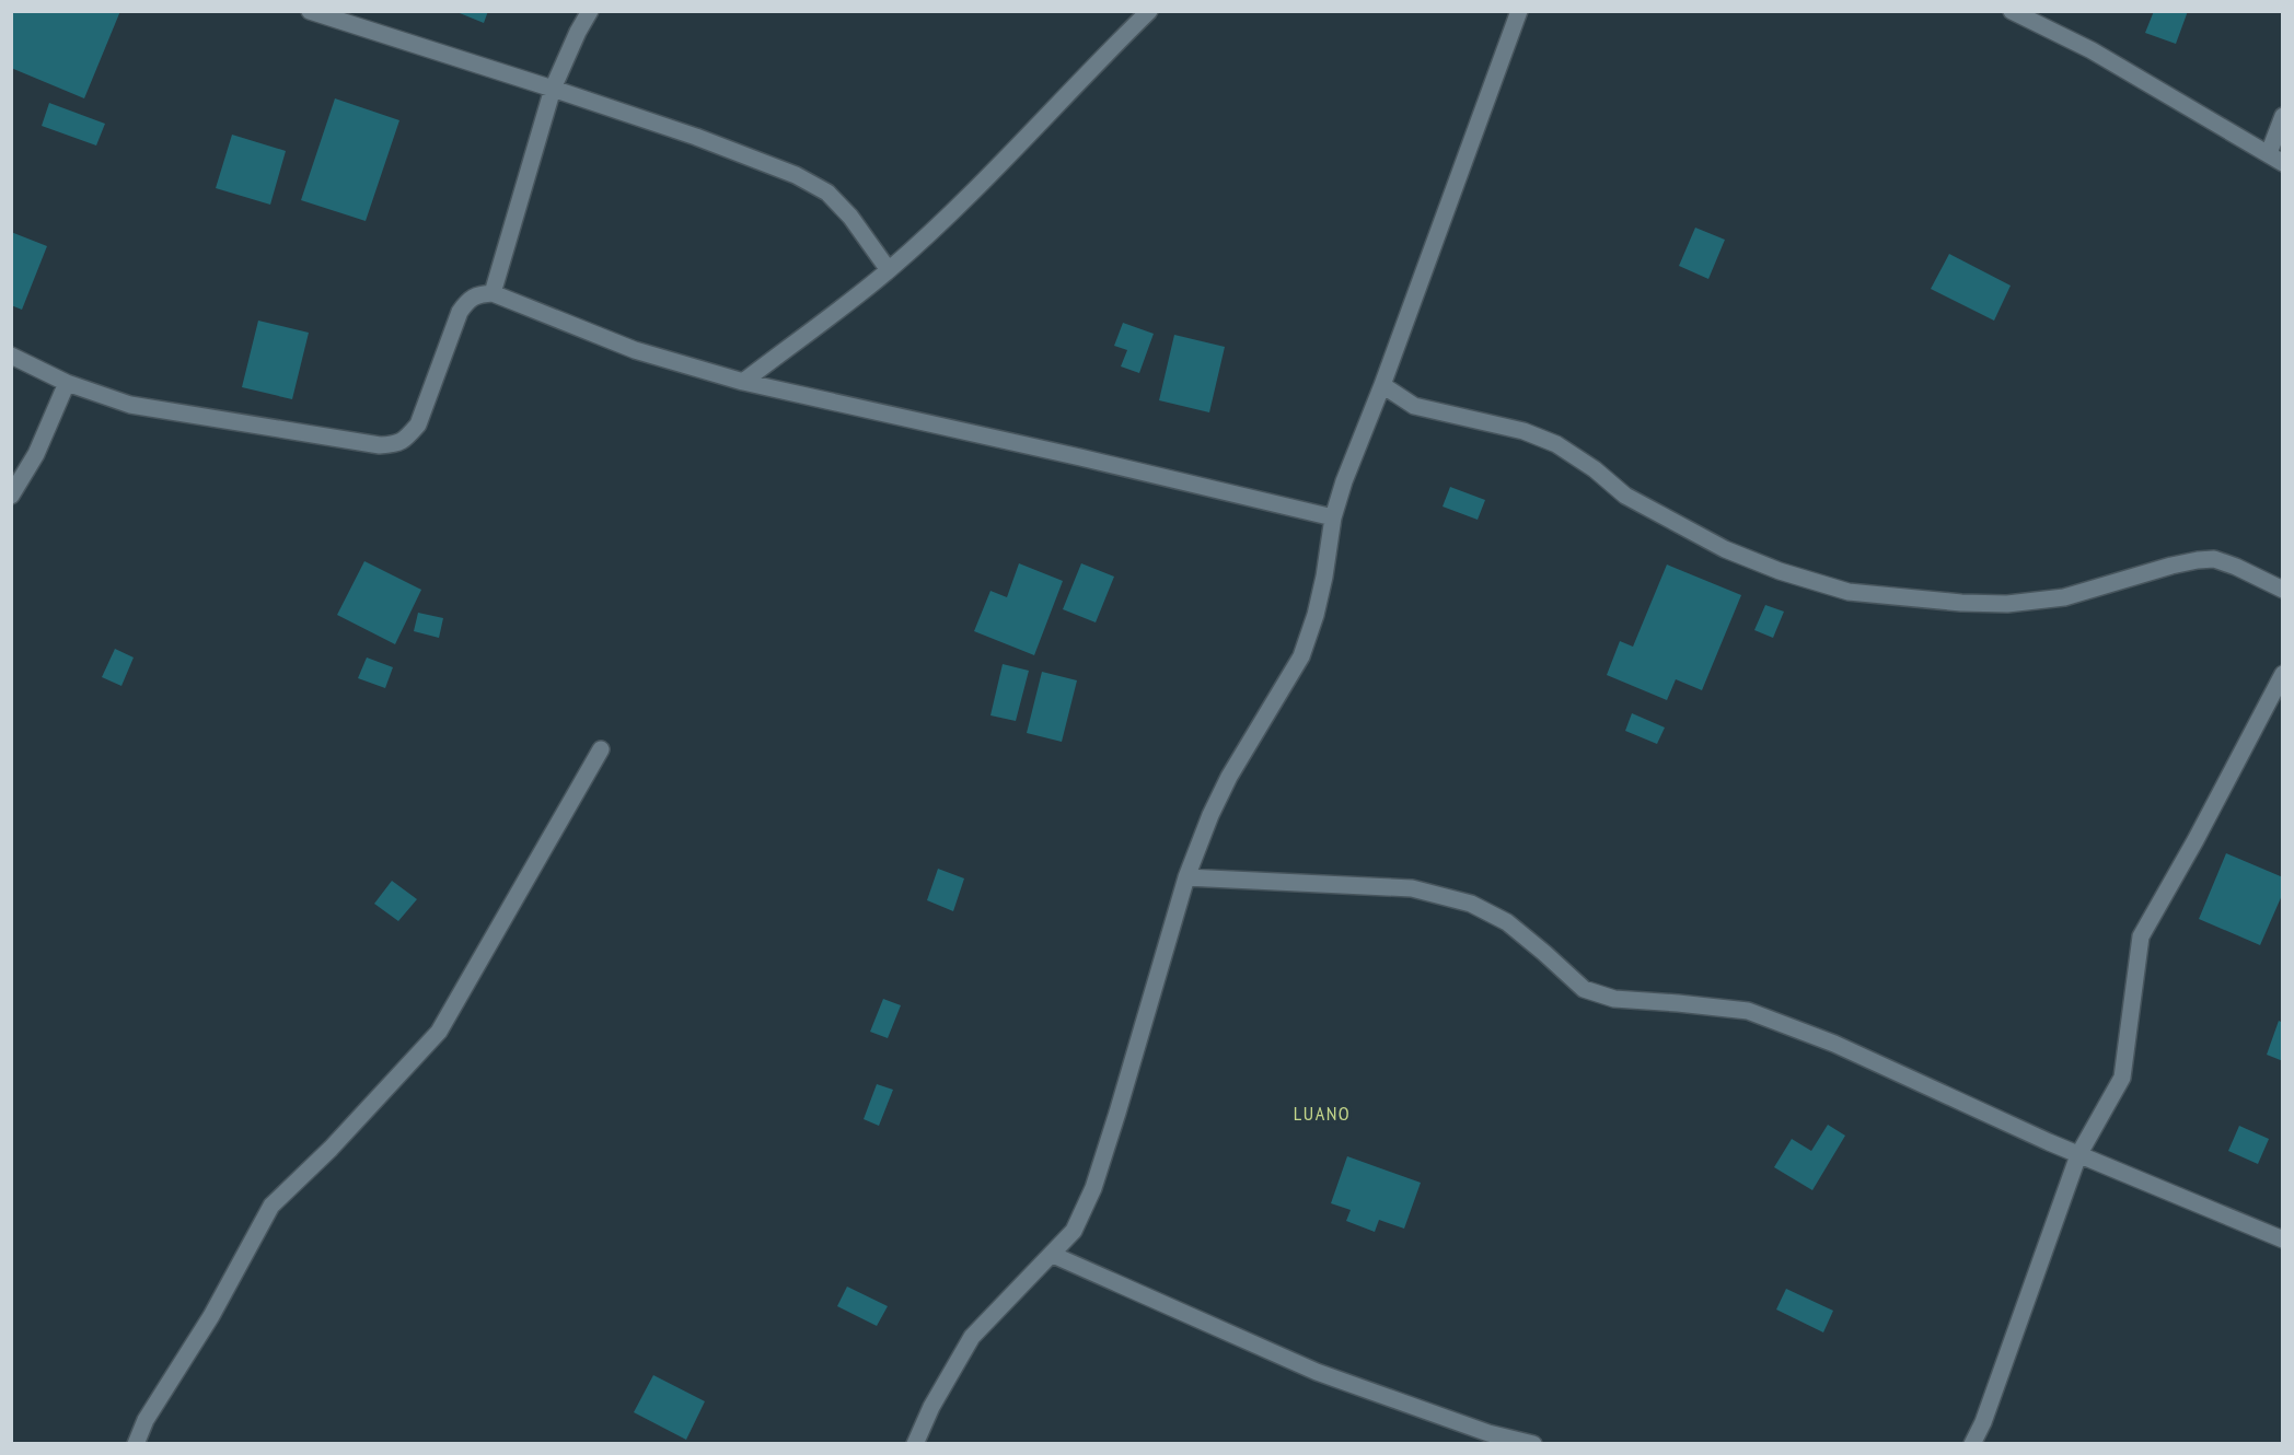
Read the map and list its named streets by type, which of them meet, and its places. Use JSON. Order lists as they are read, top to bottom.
{
  "districts": ["LUANO"]
}
